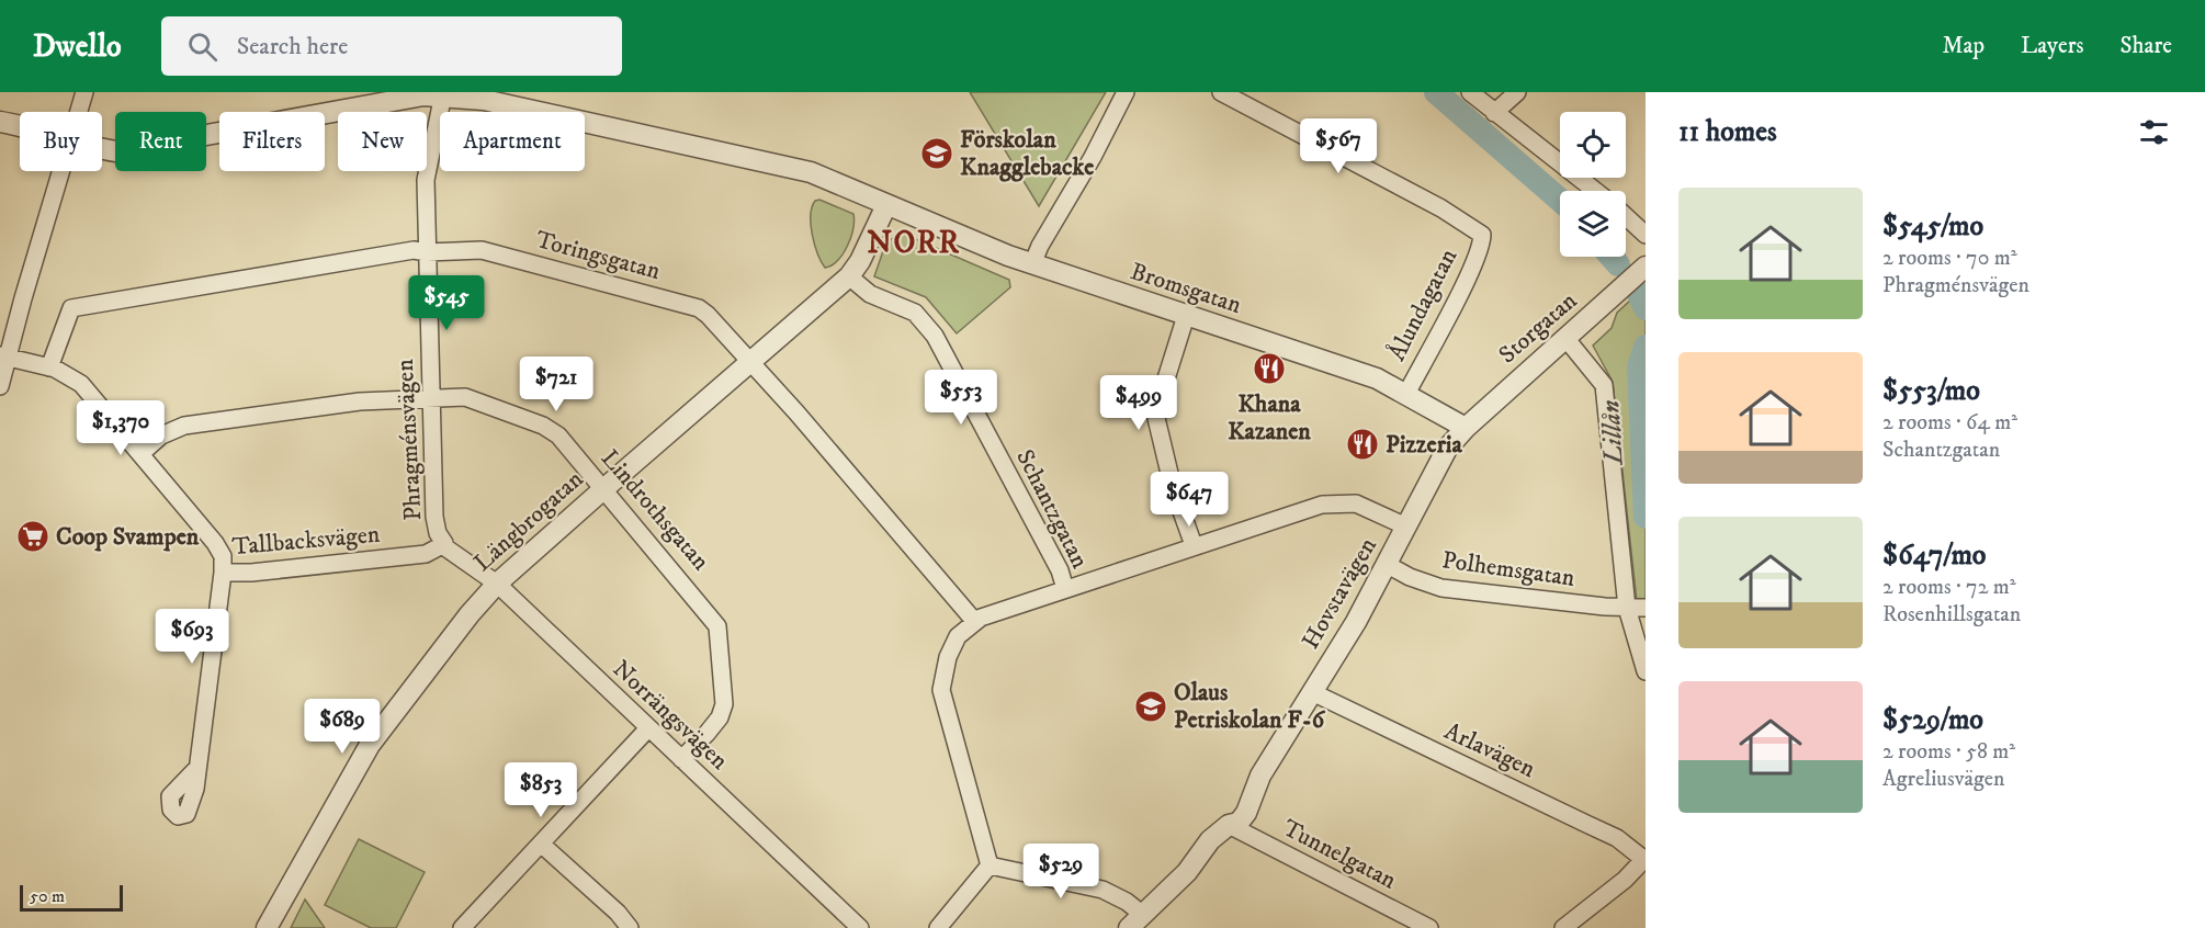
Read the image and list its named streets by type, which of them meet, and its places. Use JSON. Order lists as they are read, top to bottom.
{
  "streets": {
    "street": [
      "Toringsgatan",
      "Bromsgatan",
      "Ålundagatan",
      "Storgatan",
      "Phragménsvägen",
      "Schantzgatan",
      "Lindrothsgatan",
      "Längbrogatan",
      "Tallbacksvägen",
      "Polhemsgatan",
      "Hovstavägen",
      "Norrängsvägen",
      "Arlavägen",
      "Tunnelgatan"
    ]
  },
  "crossings": [
    ["Toringsgatan", "Phragménsvägen"],
    ["Toringsgatan", "Längbrogatan"],
    ["Toringsgatan", "Tallbacksvägen"],
    ["Bromsgatan", "Ålundagatan"],
    ["Bromsgatan", "Storgatan"],
    ["Bromsgatan", "Phragménsvägen"],
    ["Bromsgatan", "Längbrogatan"],
    ["Bromsgatan", "Hovstavägen"],
    ["Storgatan", "Hovstavägen"],
    ["Phragménsvägen", "Lindrothsgatan"],
    ["Phragménsvägen", "Tallbacksvägen"],
    ["Phragménsvägen", "Norrängsvägen"],
    ["Schantzgatan", "Längbrogatan"],
    ["Lindrothsgatan", "Längbrogatan"],
    ["Lindrothsgatan", "Tallbacksvägen"],
    ["Lindrothsgatan", "Norrängsvägen"],
    ["Längbrogatan", "Norrängsvägen"],
    ["Tallbacksvägen", "Norrängsvägen"],
    ["Polhemsgatan", "Hovstavägen"],
    ["Hovstavägen", "Arlavägen"],
    ["Hovstavägen", "Tunnelgatan"]
  ],
  "districts": ["NORR"],
  "water": ["Lillån"],
  "places": {
    "school or university": ["Förskolan Knagglebacke", "Olaus Petriskolan F-6"],
    "restaurant": ["Khana Kazanen", "Pizzeria"],
    "supermarket": ["Coop Svampen"]
  },
  "scale_bar": "50 m",
  "page": {
    "header": "Dwello",
    "search": "Search here",
    "nav": ["Map", "Layers", "Share"],
    "heading": "11 homes",
    "chip": [
      "Buy",
      "Rent",
      "Filters",
      "New",
      "Apartment"
    ],
    "price": [
      "$567",
      "$545",
      "$721",
      "$553",
      "$499",
      "$1,370",
      "$647",
      "$693",
      "$689",
      "$853",
      "$529"
    ],
    "list": [
      {
        "name": "$545/mo",
        "note": "2 rooms · 70 m² · Phragménsvägen"
      },
      {
        "name": "$553/mo",
        "note": "2 rooms · 64 m² · Schantzgatan"
      },
      {
        "name": "$647/mo",
        "note": "2 rooms · 72 m² · Rosenhillsgatan"
      },
      {
        "name": "$529/mo",
        "note": "2 rooms · 58 m² · Agreliusvägen"
      }
    ],
    "scale": "50 m"
  }
}
